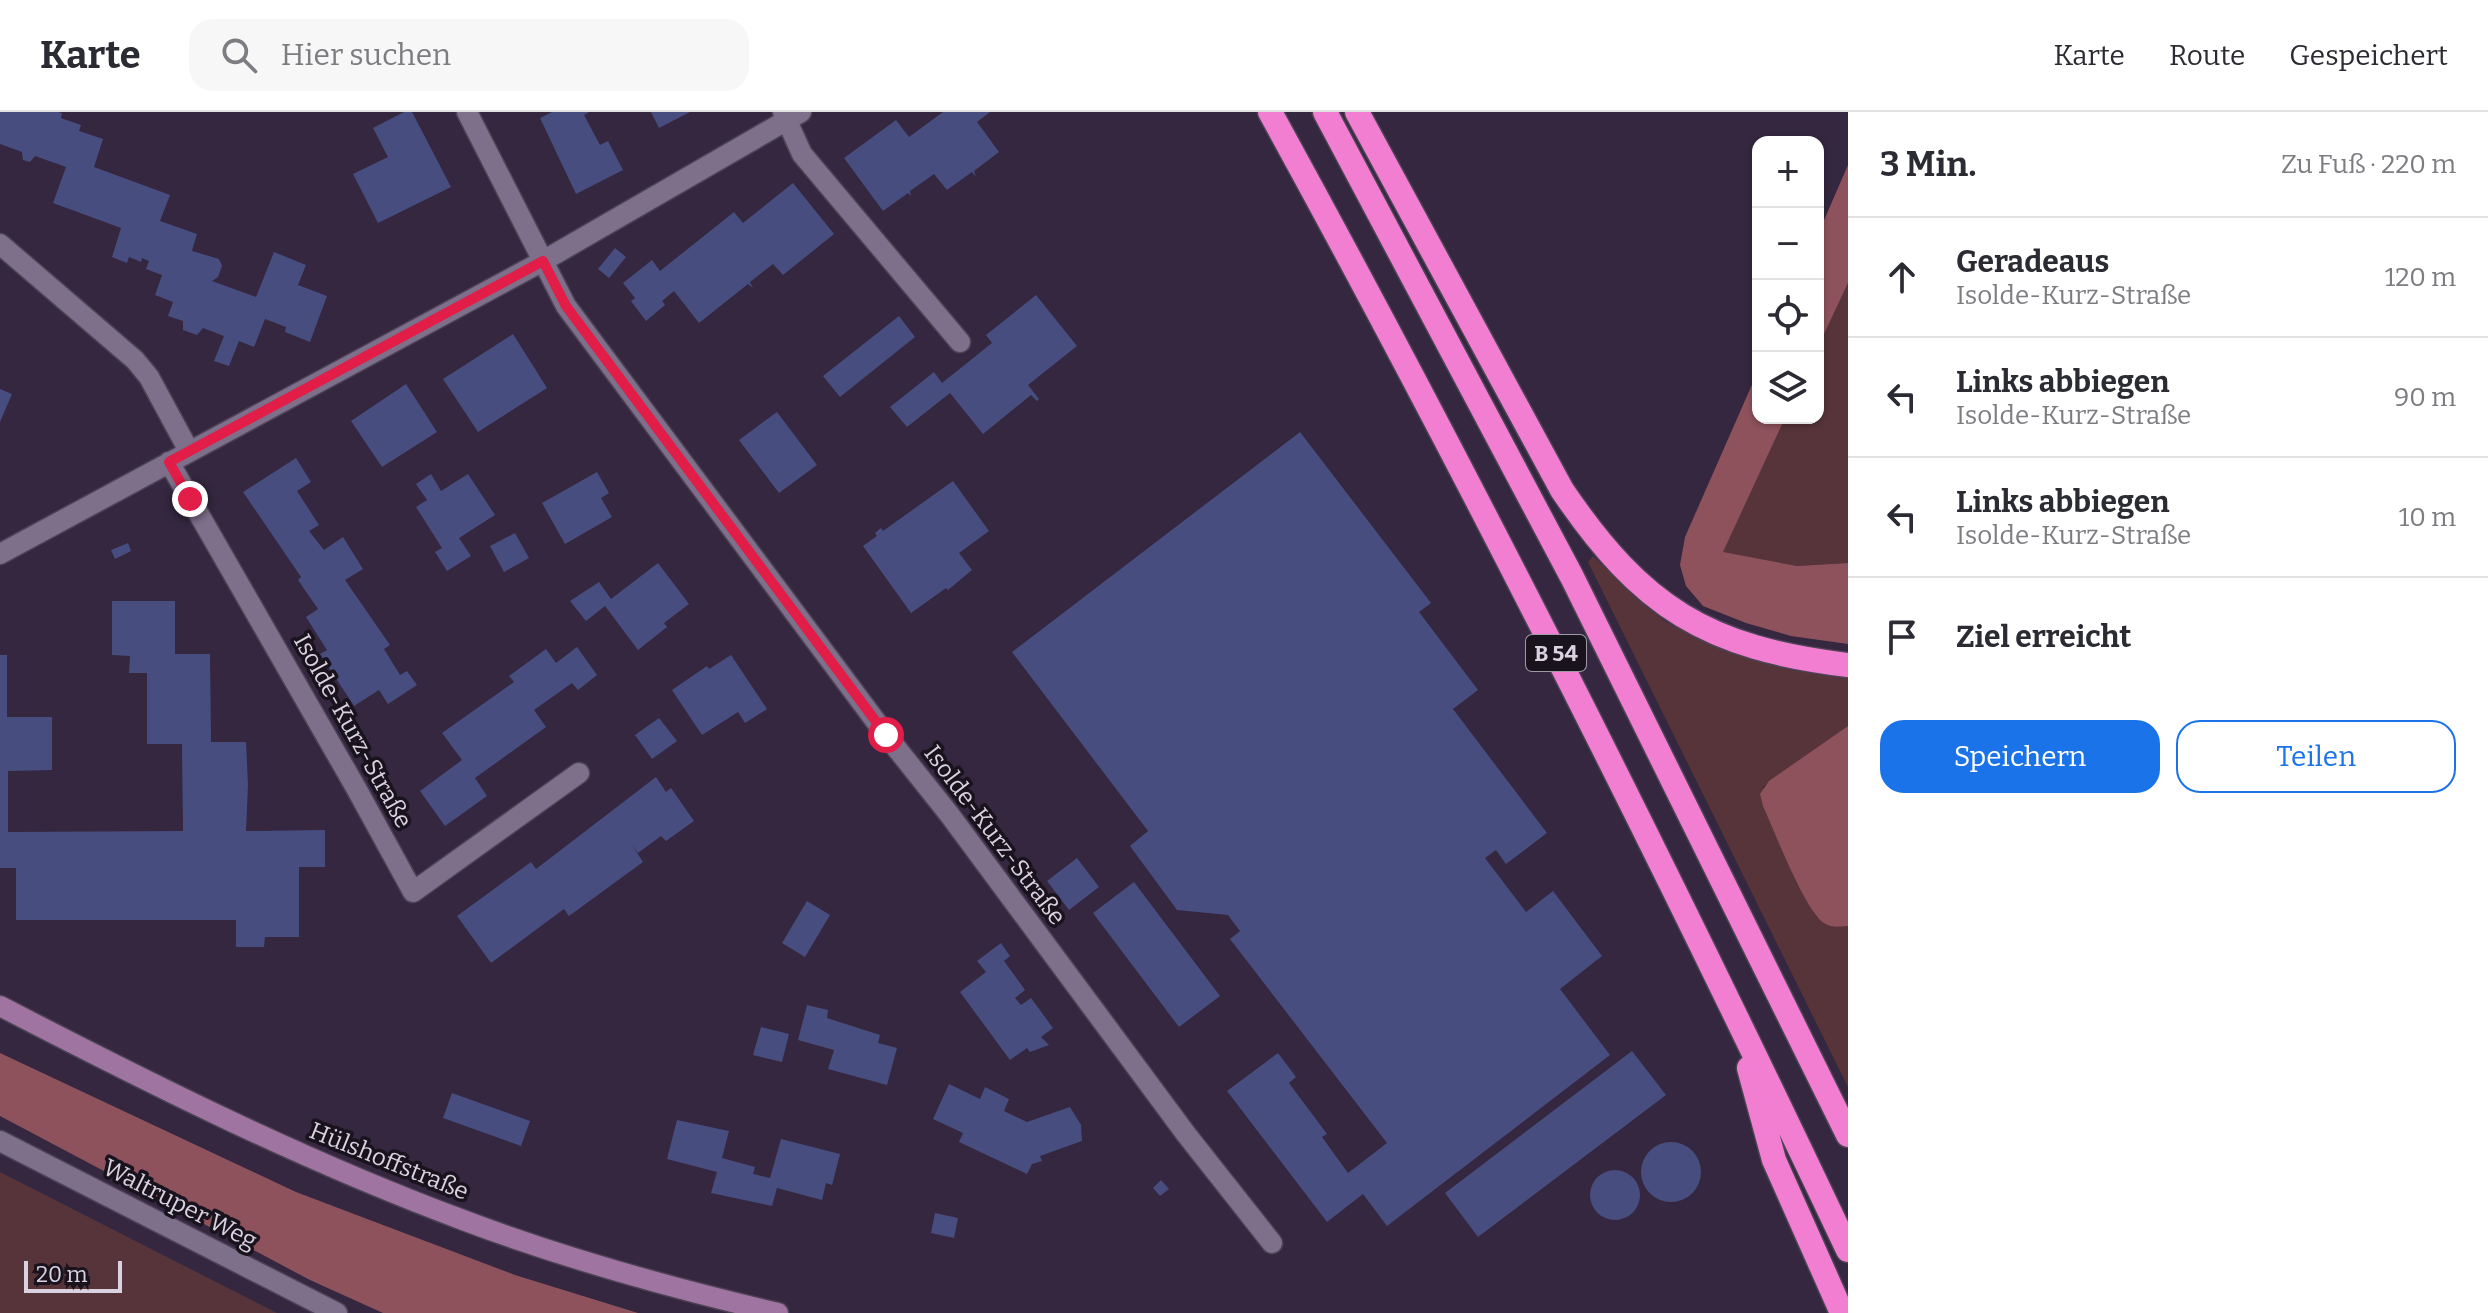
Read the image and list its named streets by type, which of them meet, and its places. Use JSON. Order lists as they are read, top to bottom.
{
  "streets": {
    "highway": ["B 54"],
    "main road": ["Hülshoffstraße"],
    "street": ["Isolde-Kurz-Straße", "Waltruper Weg"]
  },
  "scale_bar": "20 m",
  "page": {
    "header": "Karte",
    "search": "Hier suchen",
    "nav": ["Karte", "Route", "Gespeichert"],
    "heading": ["3 Min.", "Zu Fuß · 220 m"],
    "map_buttons": ["+", "−"],
    "list": [
      ["Geradeaus", "Isolde-Kurz-Straße", "120 m"],
      ["Links abbiegen", "Isolde-Kurz-Straße", "90 m"],
      ["Links abbiegen", "Isolde-Kurz-Straße", "10 m"],
      "Ziel erreicht"
    ],
    "buttons": ["Speichern", "Teilen"],
    "scale": "20 m"
  }
}
